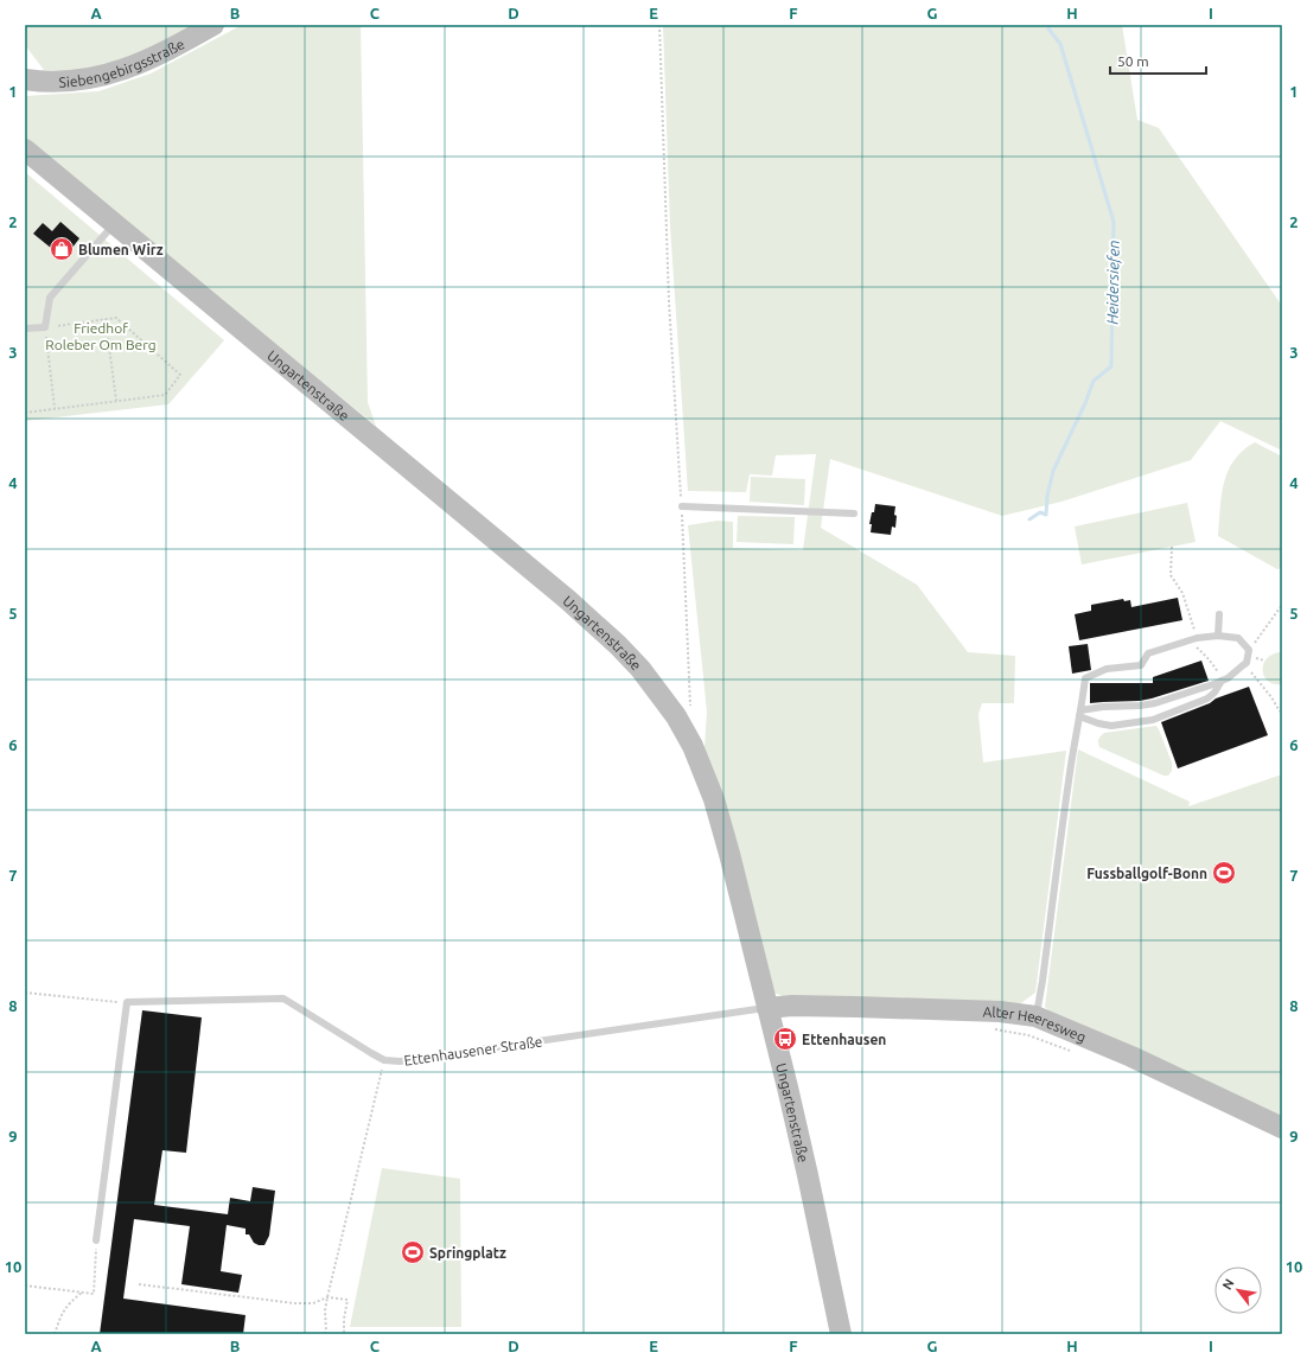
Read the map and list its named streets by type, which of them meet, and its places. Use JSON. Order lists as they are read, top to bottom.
{
  "streets": {
    "street": ["Siebengebirgsstraße", "Ungartenstraße", "Alter Heeresweg"],
    "lane": ["Ettenhausener Straße"]
  },
  "crossings": [
    ["Ungartenstraße", "Alter Heeresweg"],
    ["Ungartenstraße", "Ettenhausener Straße"],
    ["Alter Heeresweg", "Ettenhausener Straße"]
  ],
  "water": ["Heidersiefen"],
  "parks": ["Friedhof Roleber Om Berg"],
  "places": {
    "shop": ["Blumen Wirz"],
    "sports": ["Fussballgolf-Bonn", "Springplatz"],
    "bus stop": ["Ettenhausen"]
  },
  "scale_bar": "50 m",
  "north": "top left",
  "grid": {
    "columns": [
      "A",
      "B",
      "C",
      "D",
      "E",
      "F",
      "G",
      "H",
      "I"
    ],
    "rows": [
      "1",
      "2",
      "3",
      "4",
      "5",
      "6",
      "7",
      "8",
      "9",
      "10"
    ]
  }
}
